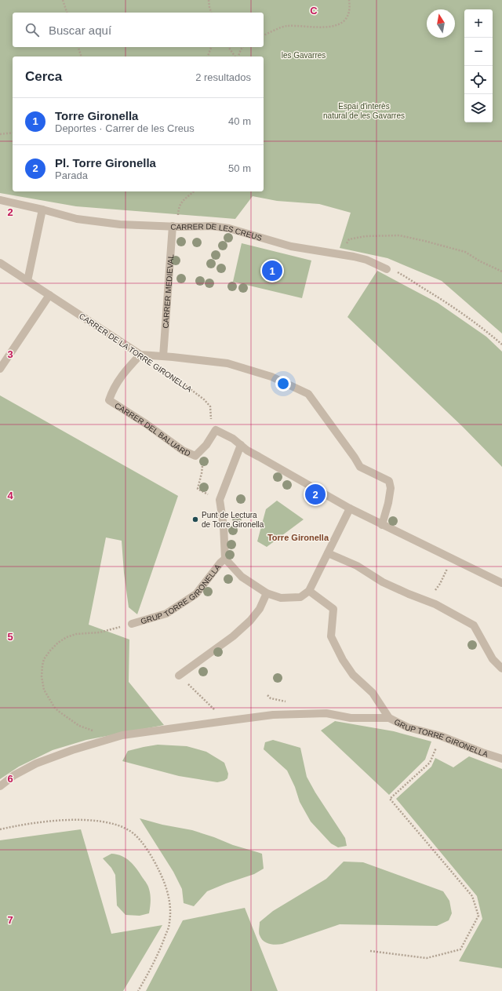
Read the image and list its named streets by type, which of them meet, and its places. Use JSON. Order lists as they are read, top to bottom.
{
  "streets": {
    "street": [
      "CARRER DE LES CREUS",
      "CARRER MEDIEVAL",
      "CARRER DE LA TORRE GIRONELLA",
      "CARRER DEL BALUARD",
      "GRUP TORRE GIRONELLA"
    ]
  },
  "crossings": [
    ["CARRER DE LES CREUS", "CARRER MEDIEVAL"],
    ["CARRER DE LA TORRE GIRONELLA", "CARRER DEL BALUARD"]
  ],
  "districts": ["Torre Gironella"],
  "parks": ["les Gavarres", "Espai d'interès natural de les Gavarres"],
  "places": ["Punt de Lectura de Torre Gironella"],
  "north": "top",
  "page": {
    "map_buttons": ["+", "−"],
    "search": "Buscar aquí",
    "heading": ["Cerca", "2 resultados"],
    "list": [
      {
        "mark": "1",
        "name": "Torre Gironella",
        "note": "Deportes · Carrer de les Creus",
        "value": "40 m"
      },
      {
        "mark": "2",
        "name": "Pl. Torre Gironella",
        "note": "Parada",
        "value": "50 m"
      }
    ],
    "pins": ["1", "2"]
  },
  "grid": {
    "columns": ["C"],
    "rows": [
      "2",
      "3",
      "4",
      "5",
      "6",
      "7"
    ]
  }
}
